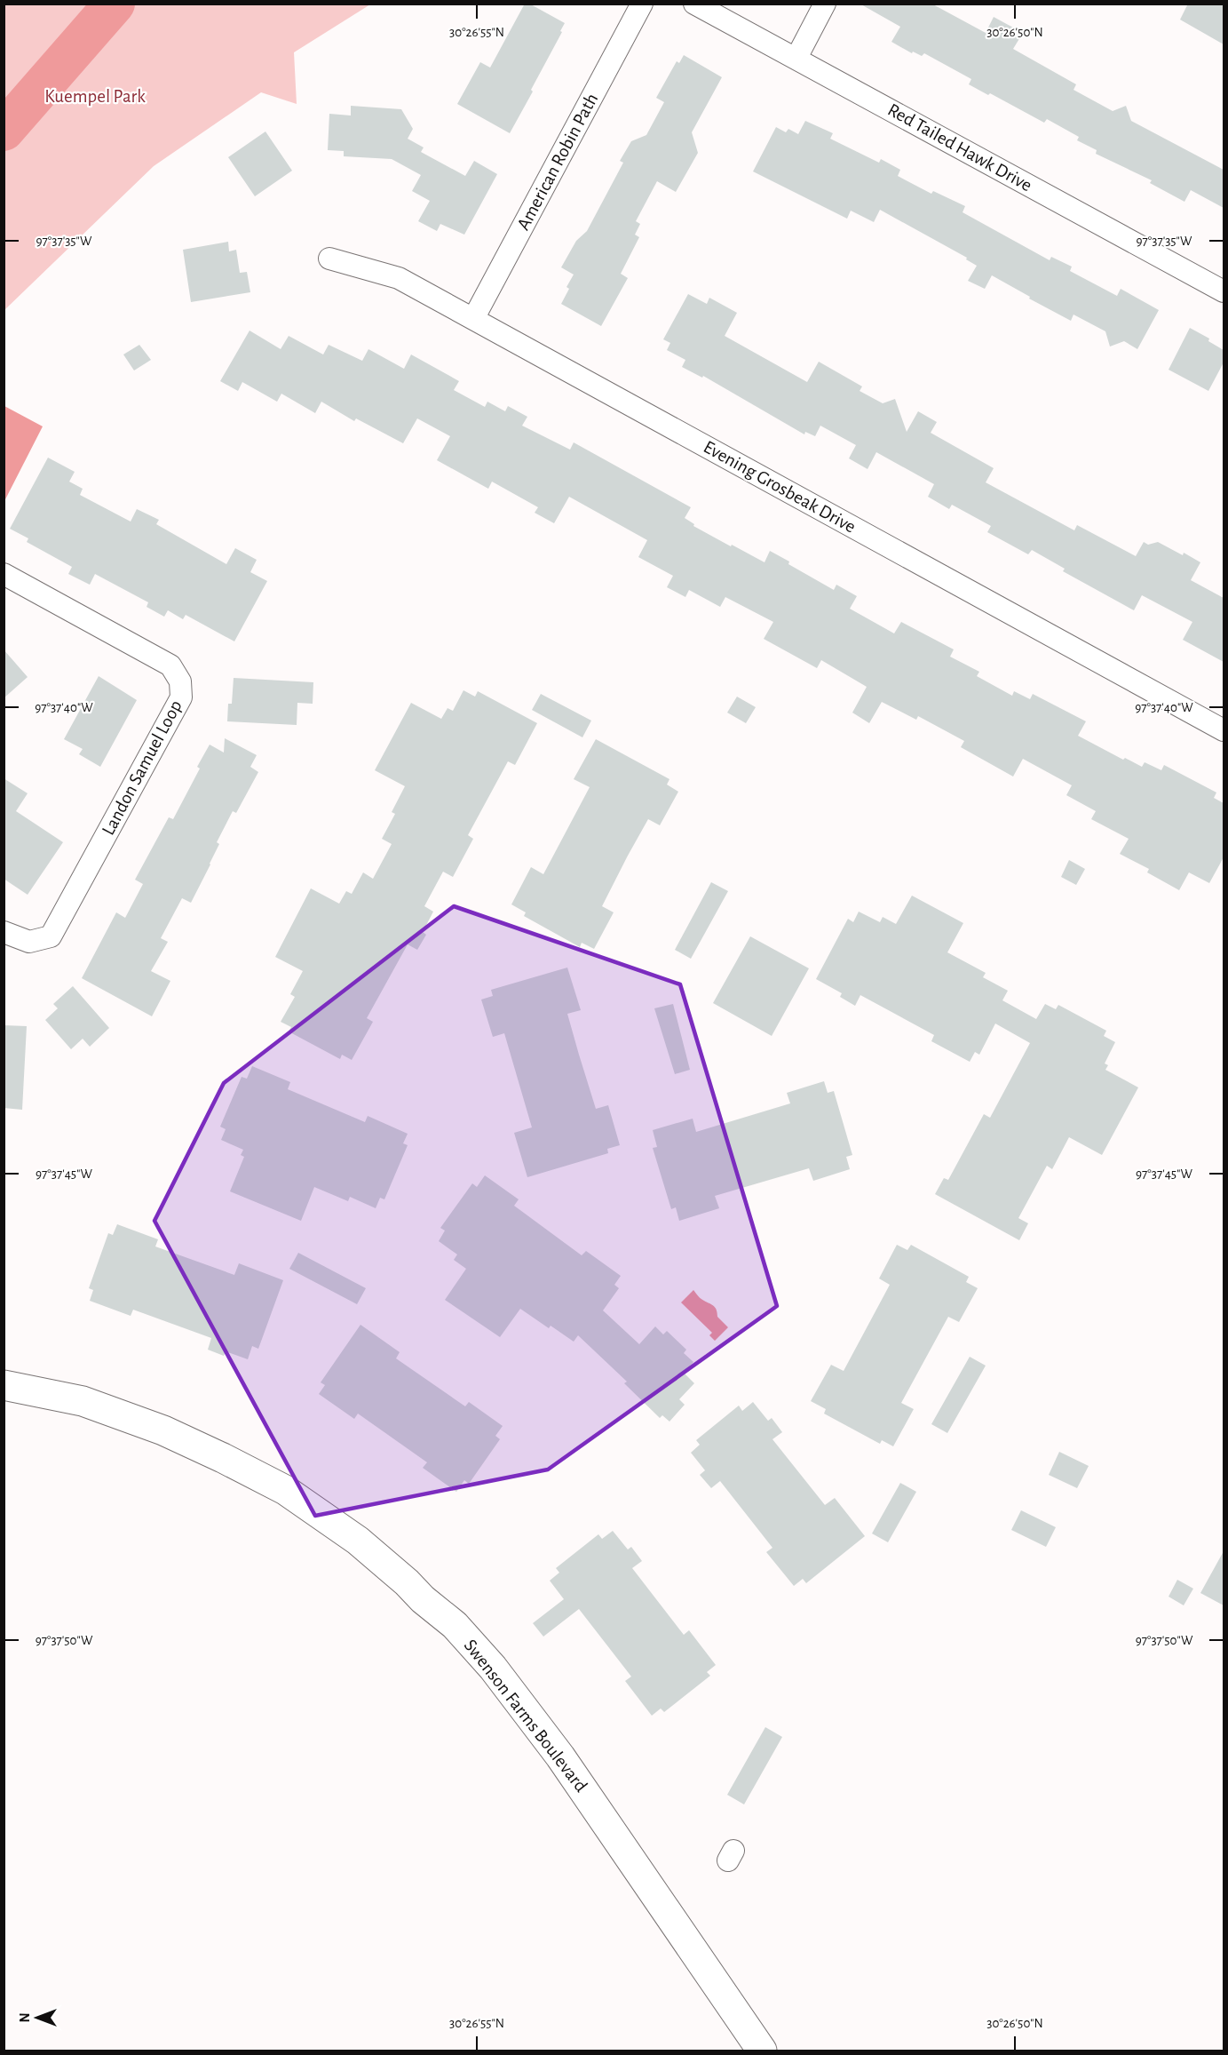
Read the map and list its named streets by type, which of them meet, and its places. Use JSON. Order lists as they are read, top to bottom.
{
  "streets": {
    "street": [
      "Red Tailed Hawk Drive",
      "American Robin Path",
      "Evening Grosbeak Drive",
      "Landon Samuel Loop",
      "Swenson Farms Boulevard"
    ]
  },
  "crossings": [
    ["American Robin Path", "Evening Grosbeak Drive"]
  ],
  "parks": ["Kuempel Park"],
  "north": "left",
  "coordinates": [
    "30°26'55\"N",
    "30°26'50\"N",
    "97°37'35\"W",
    "97°37'40\"W",
    "97°37'45\"W",
    "97°37'50\"W"
  ]
}
